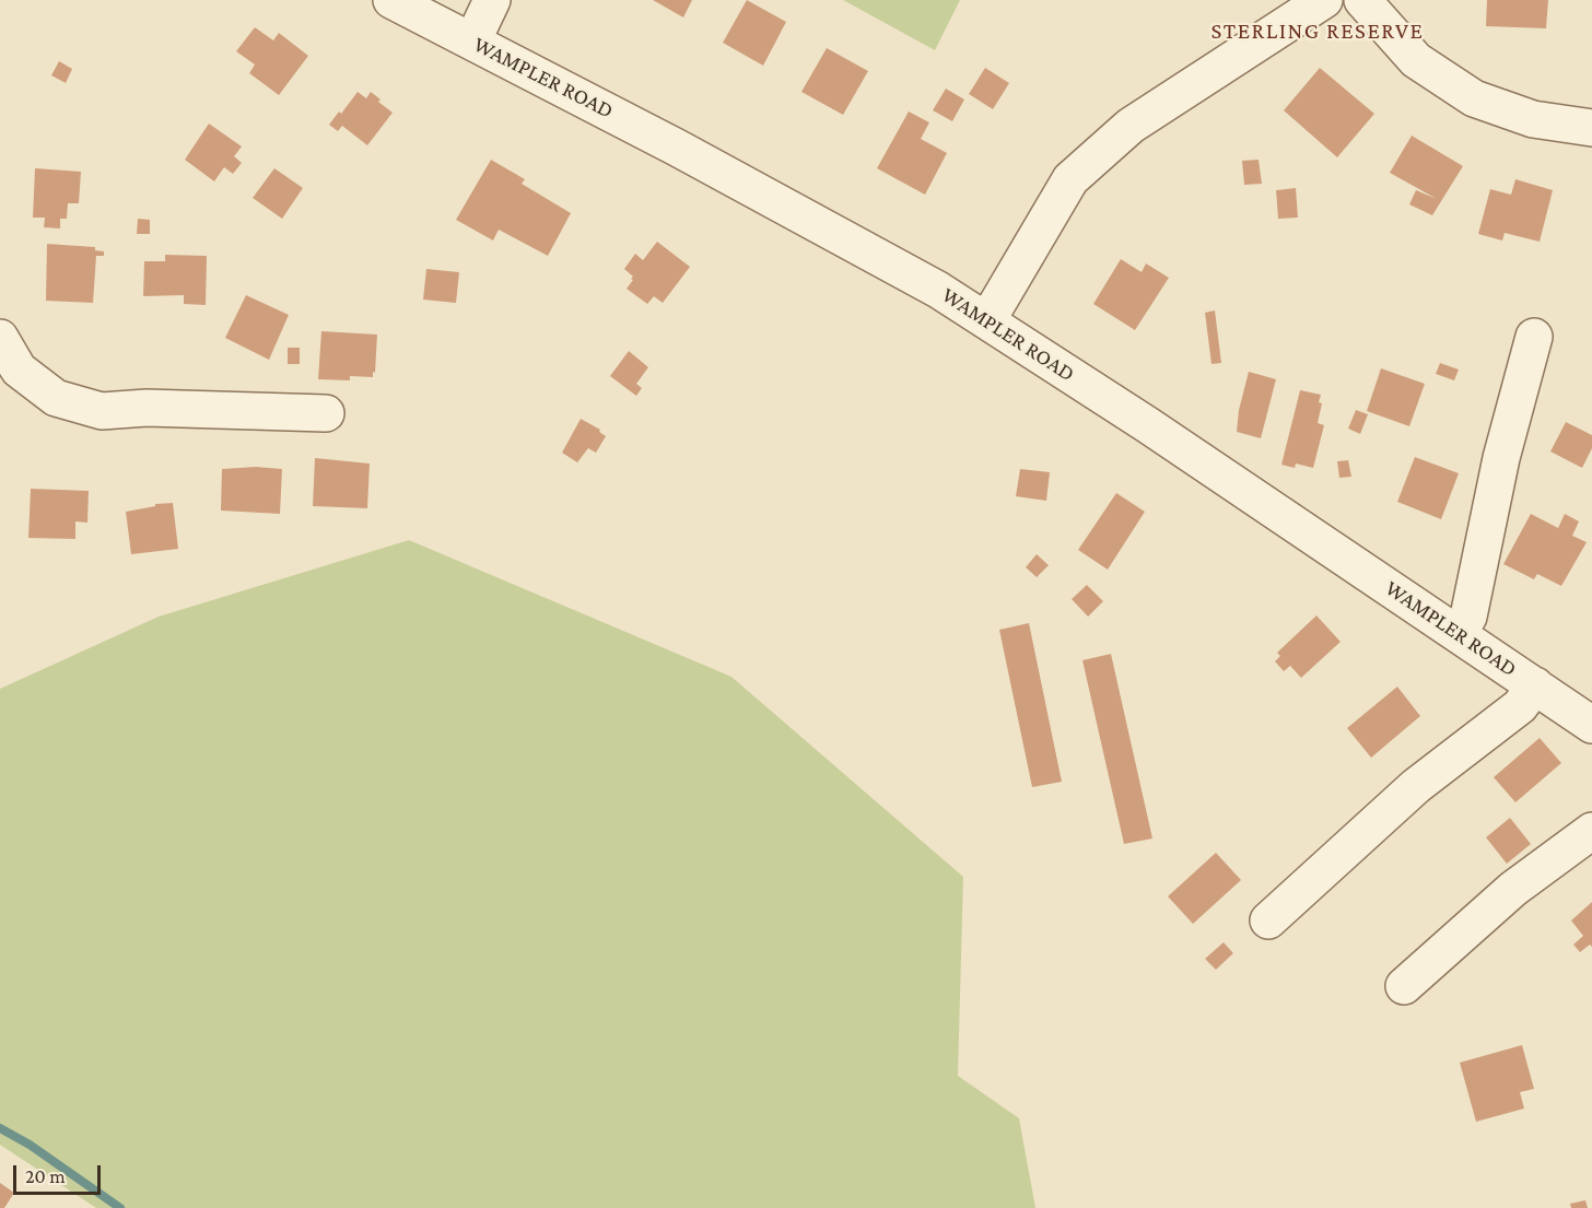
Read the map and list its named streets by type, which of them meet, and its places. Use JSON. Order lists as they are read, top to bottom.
{
  "streets": {
    "street": ["WAMPLER ROAD"]
  },
  "districts": ["STERLING RESERVE"],
  "scale_bar": "20 m"
}
